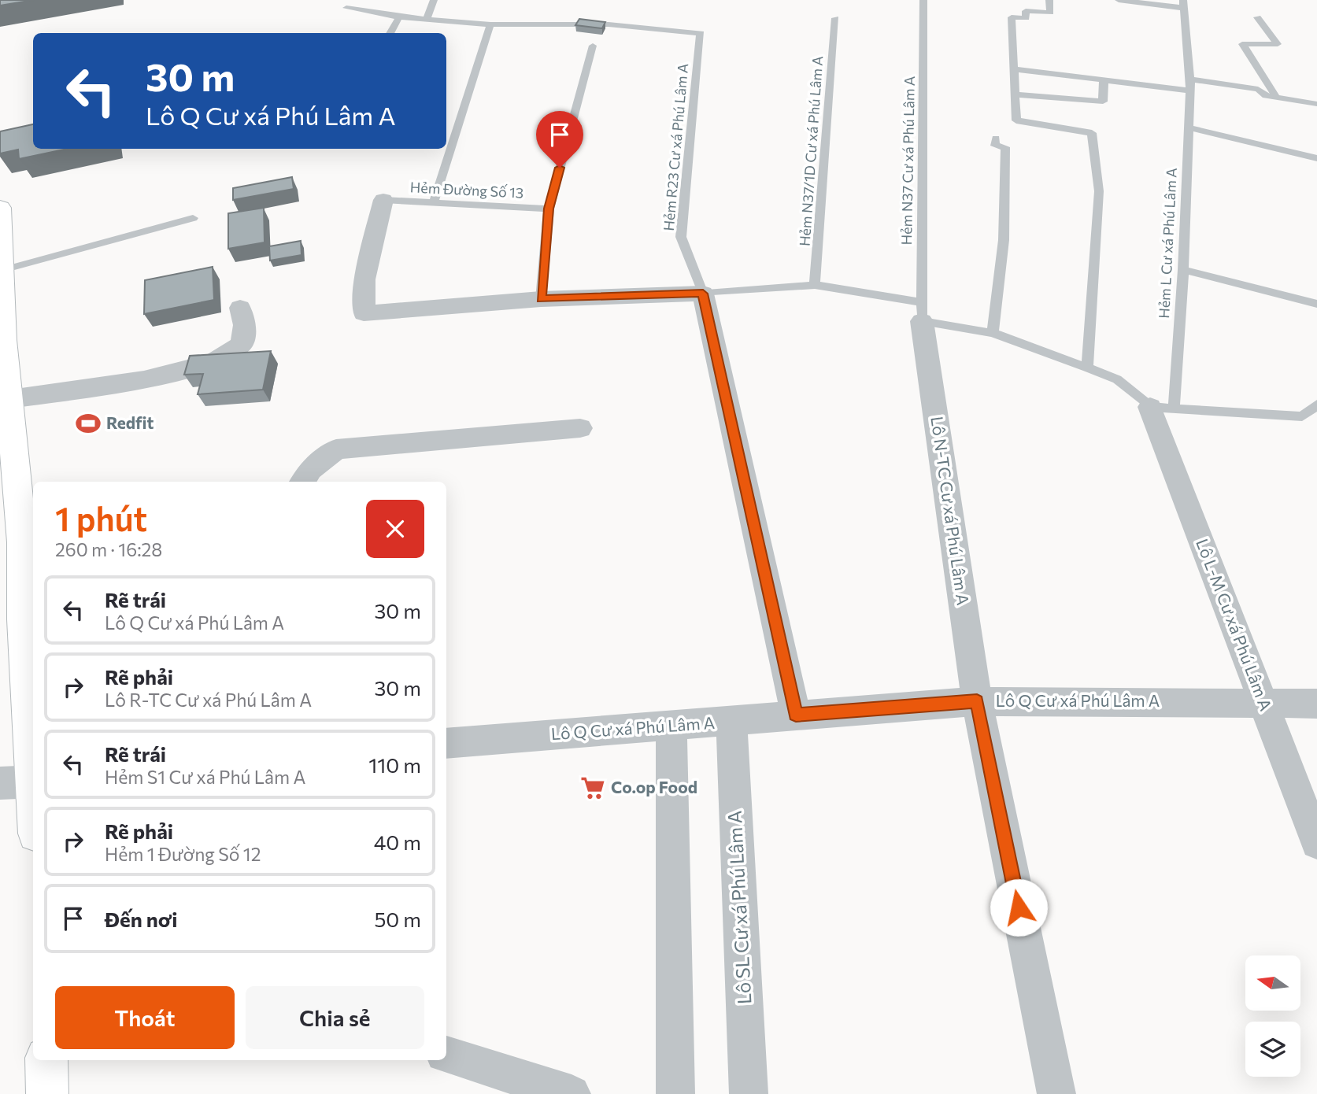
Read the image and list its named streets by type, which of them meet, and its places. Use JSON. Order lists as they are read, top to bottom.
{
  "streets": {
    "street": [
      "Lô N-TC Cư xá Phú Lâm A",
      "Lô L-M Cư xá Phú Lâm A",
      "Lô Q Cư xá Phú Lâm A",
      "Lô SL Cư xá Phú Lâm A"
    ],
    "lane": [
      "Hẻm R23 Cư xá Phú Lâm A",
      "Hẻm N37/1D Cư xá Phú Lâm A",
      "Hẻm N37 Cư xá Phú Lâm A",
      "Hẻm Đường Số 13",
      "Hẻm L Cư xá Phú Lâm A"
    ]
  },
  "crossings": [
    ["Hẻm N37 Cư xá Phú Lâm A", "Lô N-TC Cư xá Phú Lâm A"],
    ["Hẻm L Cư xá Phú Lâm A", "Lô L-M Cư xá Phú Lâm A"],
    ["Lô N-TC Cư xá Phú Lâm A", "Lô Q Cư xá Phú Lâm A"],
    ["Lô L-M Cư xá Phú Lâm A", "Lô Q Cư xá Phú Lâm A"],
    ["Lô Q Cư xá Phú Lâm A", "Lô SL Cư xá Phú Lâm A"]
  ],
  "places": {
    "sports": ["Redfit"],
    "supermarket": ["Co.op Food"]
  },
  "north": "left",
  "page": {
    "turn": ["30 m", "Lô Q Cư xá Phú Lâm A"],
    "heading": ["1 phút", "260 m · 16:28"],
    "list": [
      {
        "name": "Rẽ trái",
        "note": "Lô Q Cư xá Phú Lâm A",
        "value": "30 m"
      },
      {
        "name": "Rẽ phải",
        "note": "Lô R-TC Cư xá Phú Lâm A",
        "value": "30 m"
      },
      {
        "name": "Rẽ trái",
        "note": "Hẻm S1 Cư xá Phú Lâm A",
        "value": "110 m"
      },
      {
        "name": "Rẽ phải",
        "note": "Hẻm 1 Đường Số 12",
        "value": "40 m"
      },
      {
        "name": "Đến nơi",
        "value": "50 m"
      }
    ],
    "buttons": ["Thoát", "Chia sẻ"]
  }
}
